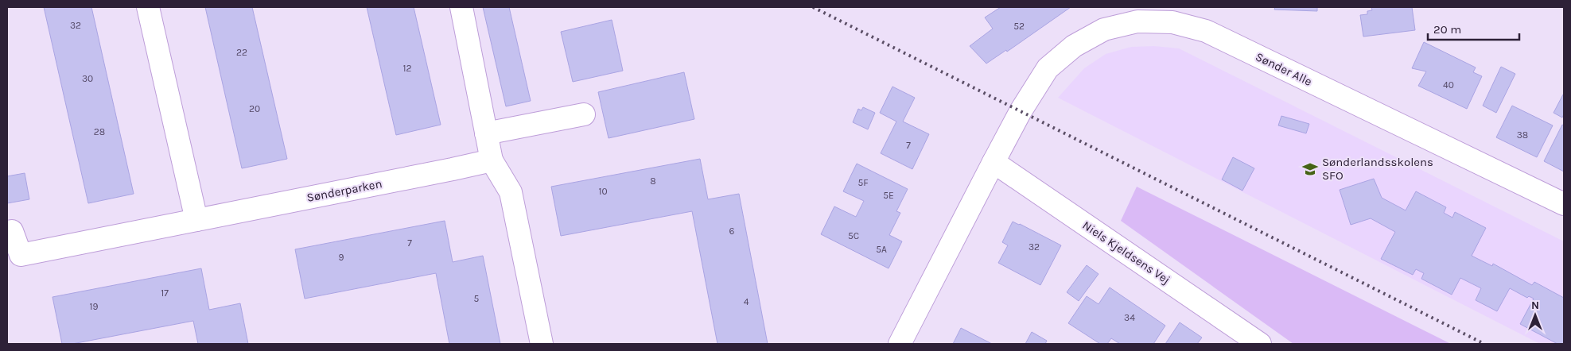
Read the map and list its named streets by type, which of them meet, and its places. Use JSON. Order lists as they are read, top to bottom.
{
  "streets": {
    "street": ["Sønder Alle", "Sønderparken", "Niels Kjeldsens Vej"]
  },
  "crossings": [
    ["Sønder Alle", "Niels Kjeldsens Vej"]
  ],
  "places": {
    "school or university": ["Sønderlandsskolens SFO"]
  },
  "house_numbers": [
    "32",
    "52",
    "22",
    "12",
    "30",
    "40",
    "20",
    "28",
    "38",
    "7",
    "8",
    "5F",
    "10",
    "5E",
    "6",
    "5C",
    "7",
    "32",
    "5A",
    "9",
    "17",
    "5",
    "4",
    "19",
    "34"
  ],
  "scale_bar": "20 m",
  "north": "top"
}
